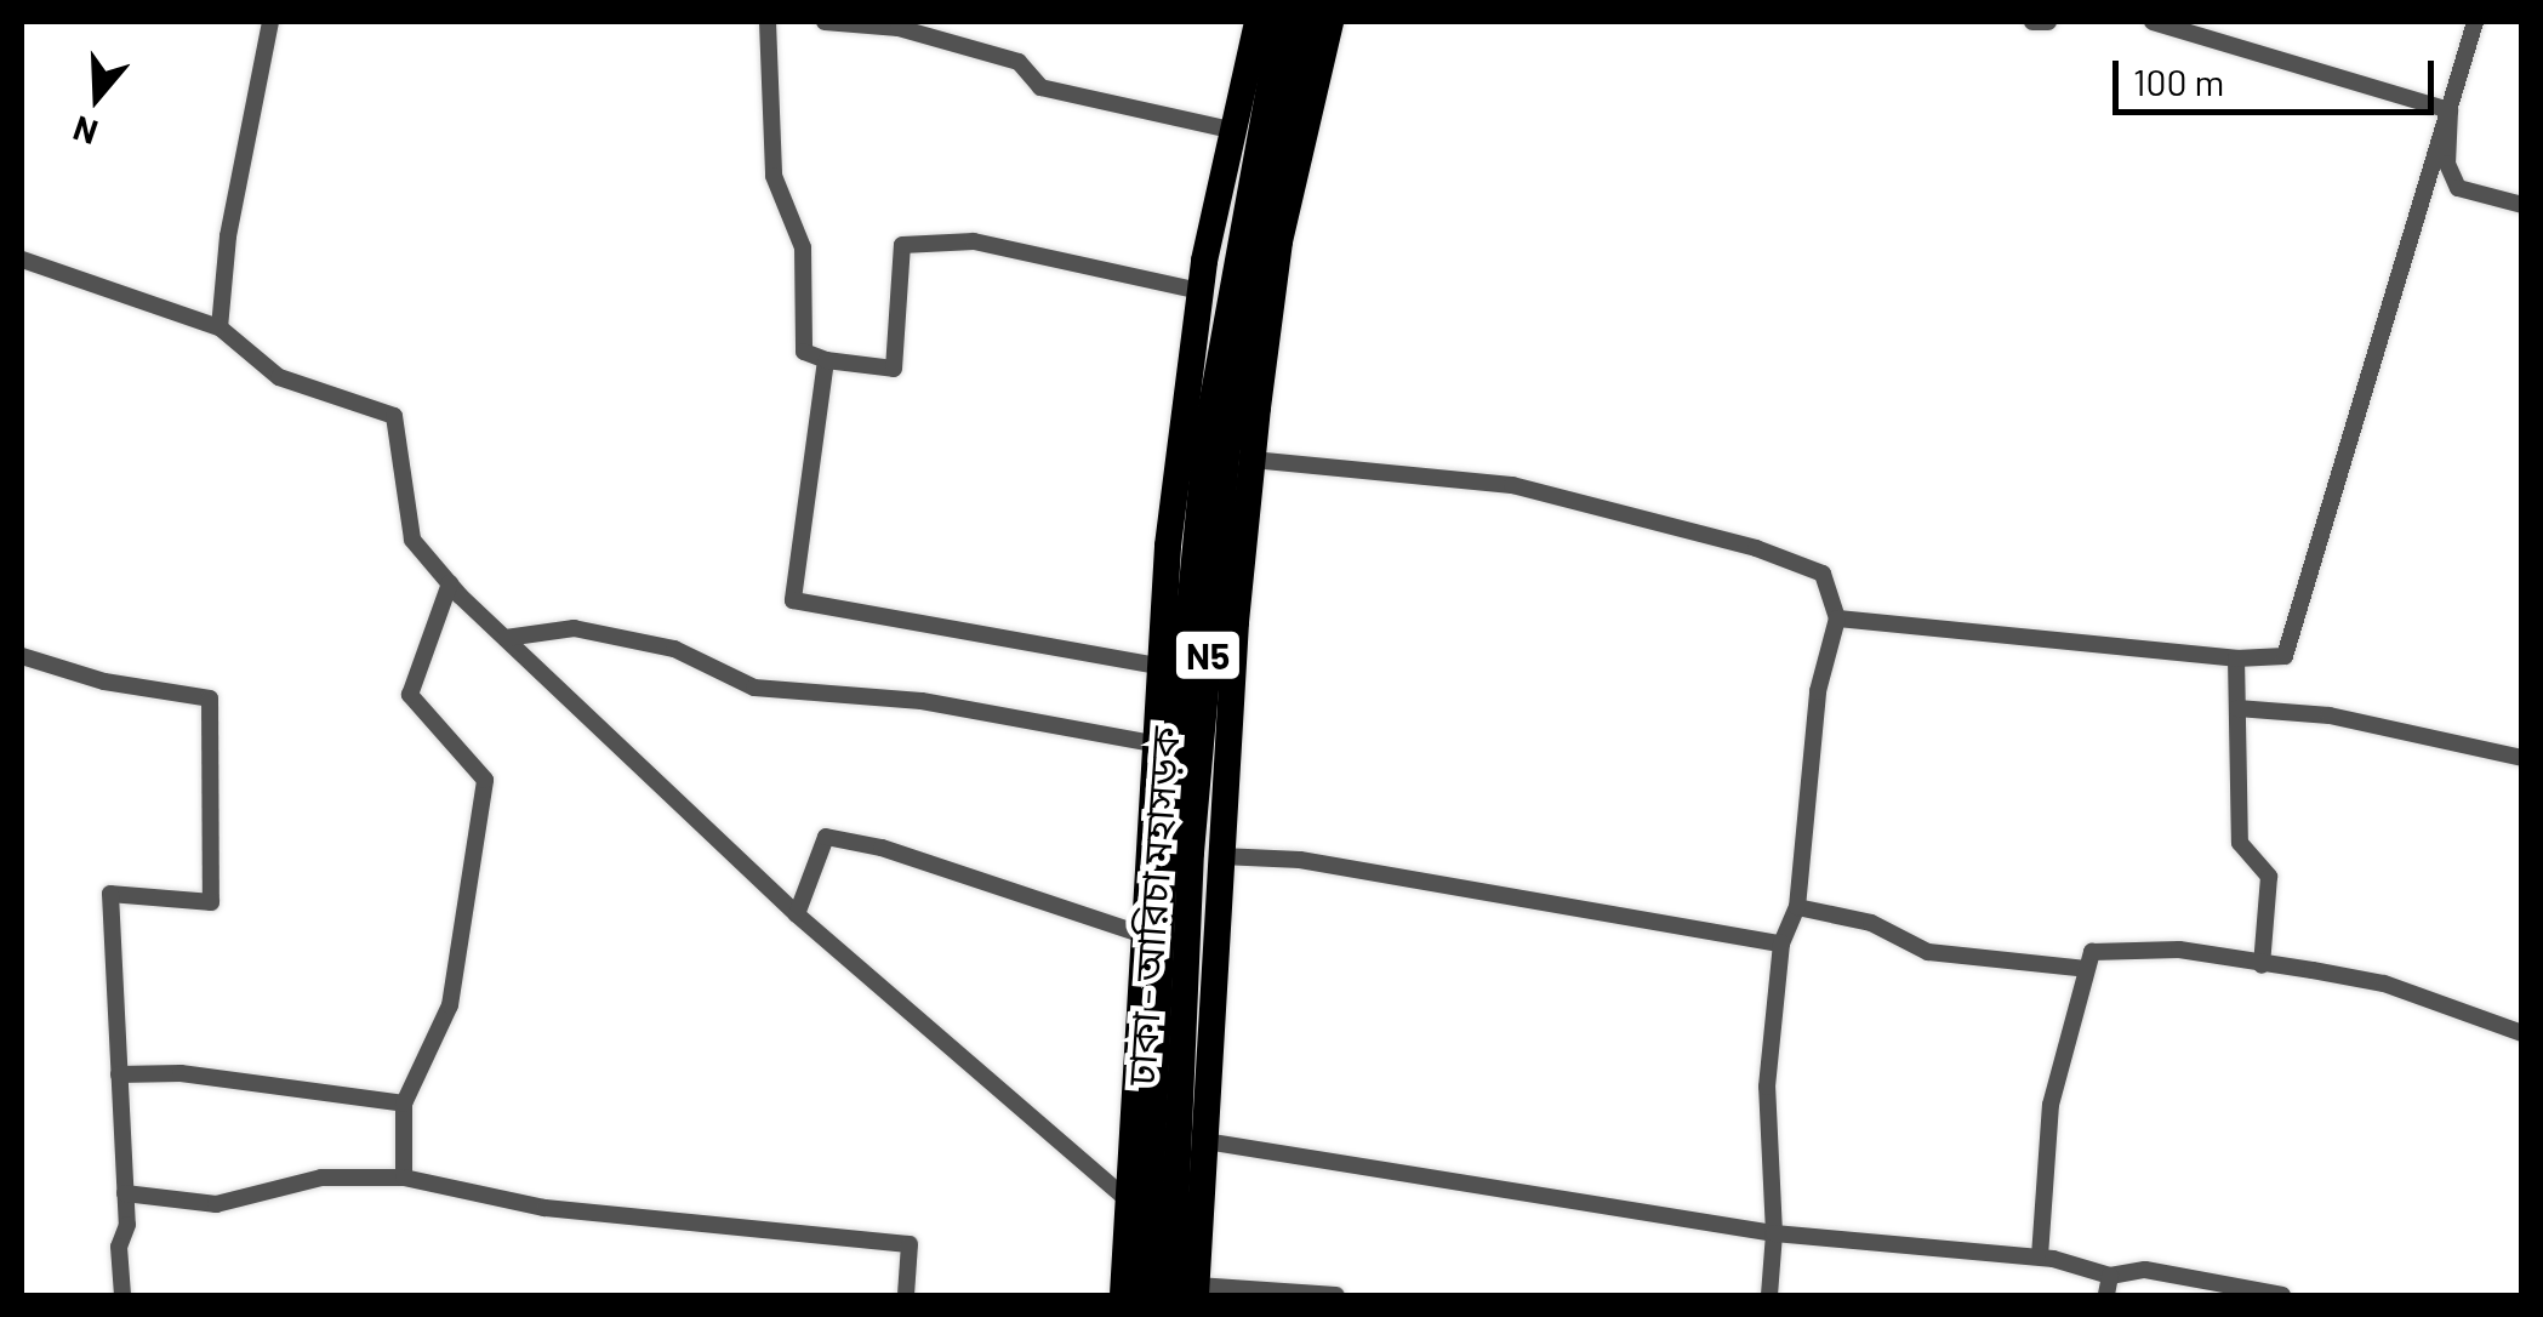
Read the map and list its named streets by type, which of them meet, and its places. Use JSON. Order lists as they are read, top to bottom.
{
  "streets": {
    "highway": ["N5", "ঢাকা - আরিচা মহাসড়ক"]
  },
  "scale_bar": "100 m",
  "north": "bottom"
}
